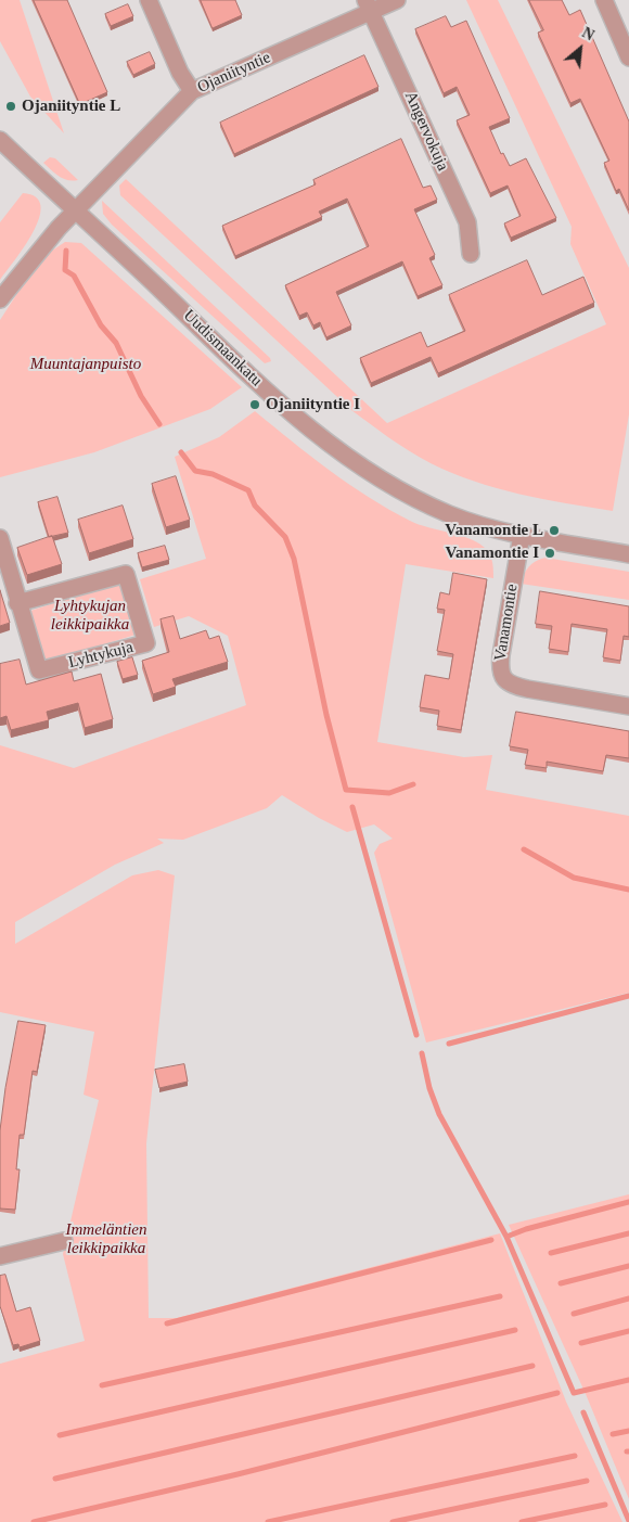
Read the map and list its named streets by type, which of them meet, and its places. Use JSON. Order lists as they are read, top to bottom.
{
  "streets": {
    "street": [
      "Ojaniityntie",
      "Angervokuja",
      "Uudismaankatu",
      "Vanamontie",
      "Lyhtykuja"
    ]
  },
  "crossings": [
    ["Ojaniityntie", "Angervokuja"],
    ["Ojaniityntie", "Uudismaankatu"],
    ["Uudismaankatu", "Vanamontie"]
  ],
  "parks": ["Muuntajanpuisto", "Lyhtykujan leikkipaikka", "Immeläntien leikkipaikka"],
  "places": [
    "Ojaniityntie L",
    "Ojaniityntie I",
    "Vanamontie L",
    "Vanamontie I"
  ],
  "north": "top right"
}
